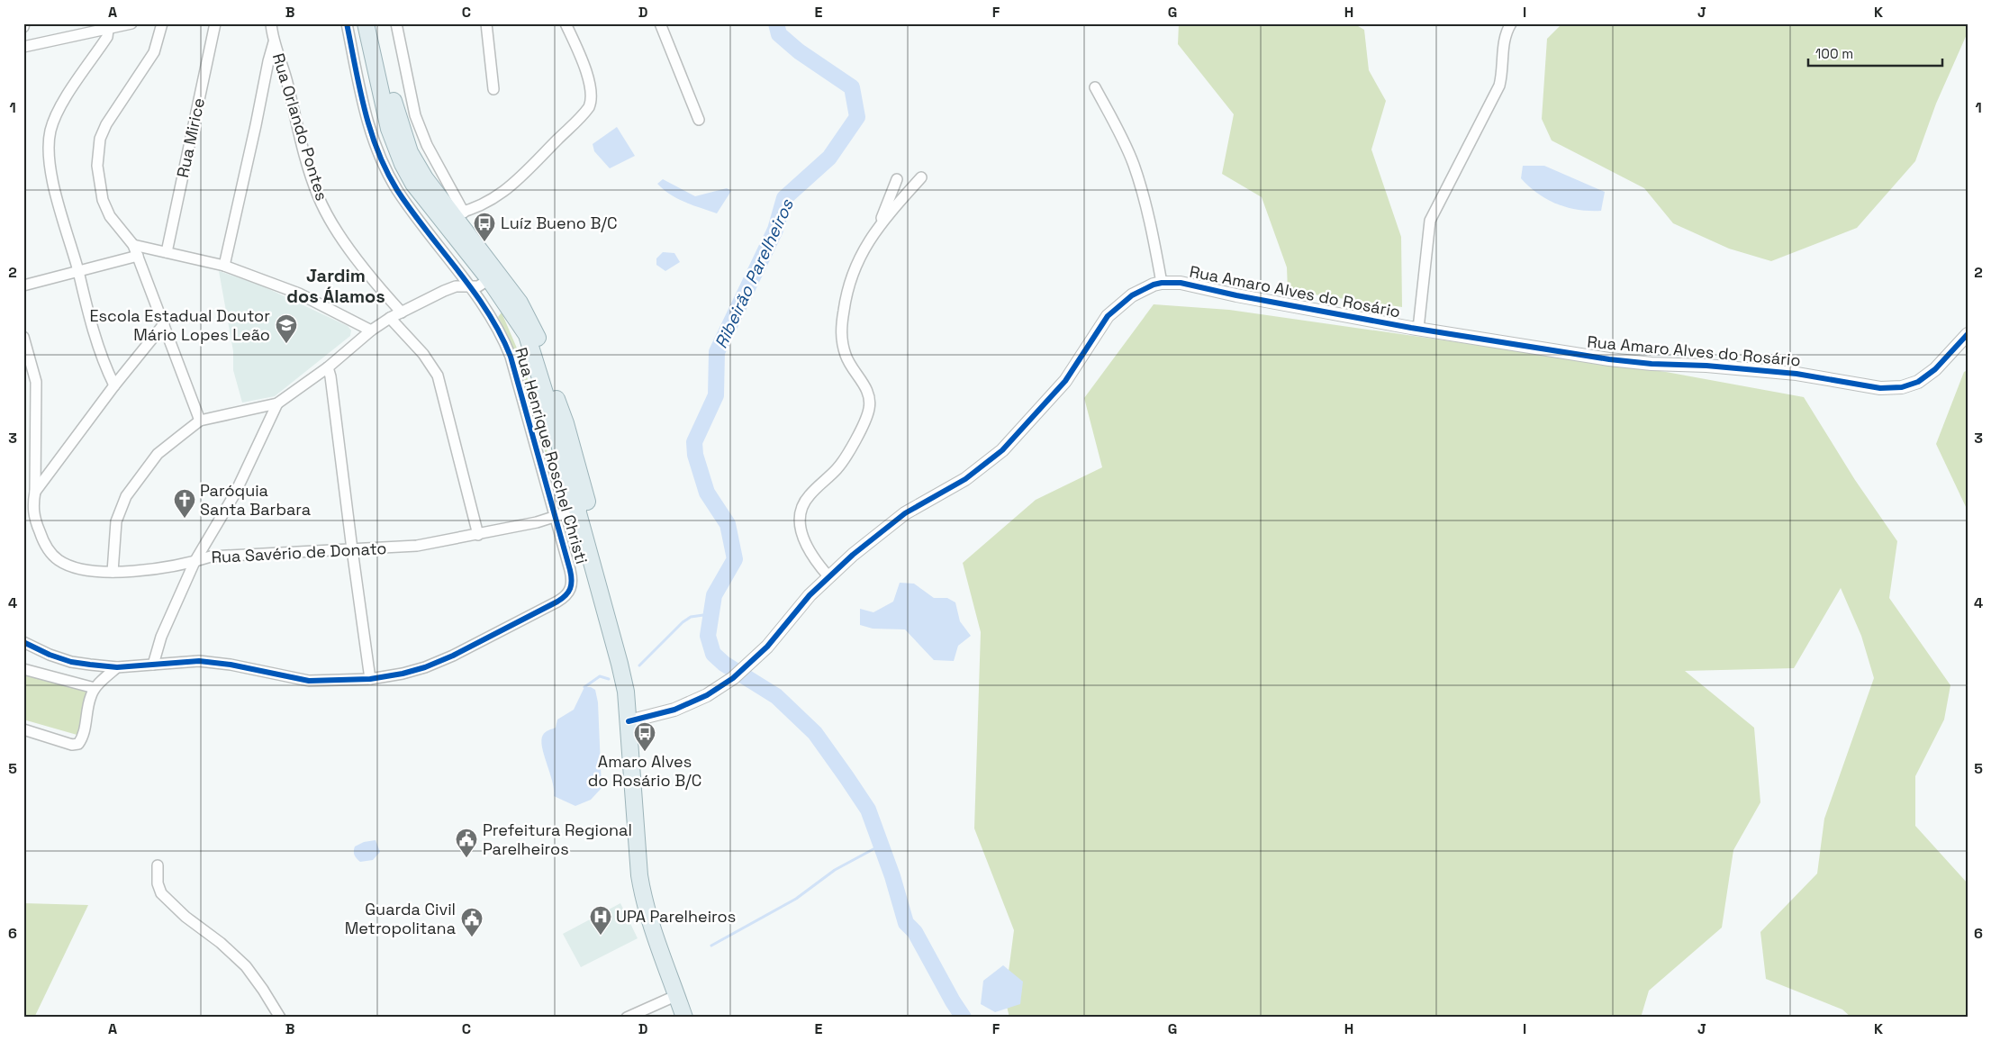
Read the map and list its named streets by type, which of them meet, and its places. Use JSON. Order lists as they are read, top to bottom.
{
  "streets": {
    "street": [
      "Rua Orlando Pontes",
      "Rua Mirice",
      "Rua Amaro Alves do Rosário",
      "Rua Henrique Roschel Christi",
      "Rua Savério de Donato"
    ]
  },
  "crossings": [
    ["Rua Henrique Roschel Christi", "Rua Savério de Donato"]
  ],
  "districts": ["Jardim dos Álamos"],
  "water": ["Ribeirão Parelheiros"],
  "places": {
    "bus stop": ["Luíz Bueno B/C", "Amaro Alves do Rosário B/C"],
    "school or university": ["Escola Estadual Doutor Mário Lopes Leão"],
    "church": ["Paróquia Santa Barbara"],
    "public building": ["Prefeitura Regional Parelheiros", "Guarda Civil Metropolitana"],
    "hospital": ["UPA Parelheiros"]
  },
  "scale_bar": "100 m",
  "grid": {
    "columns": [
      "A",
      "B",
      "C",
      "D",
      "E",
      "F",
      "G",
      "H",
      "I",
      "J",
      "K"
    ],
    "rows": [
      "1",
      "2",
      "3",
      "4",
      "5",
      "6"
    ]
  }
}
